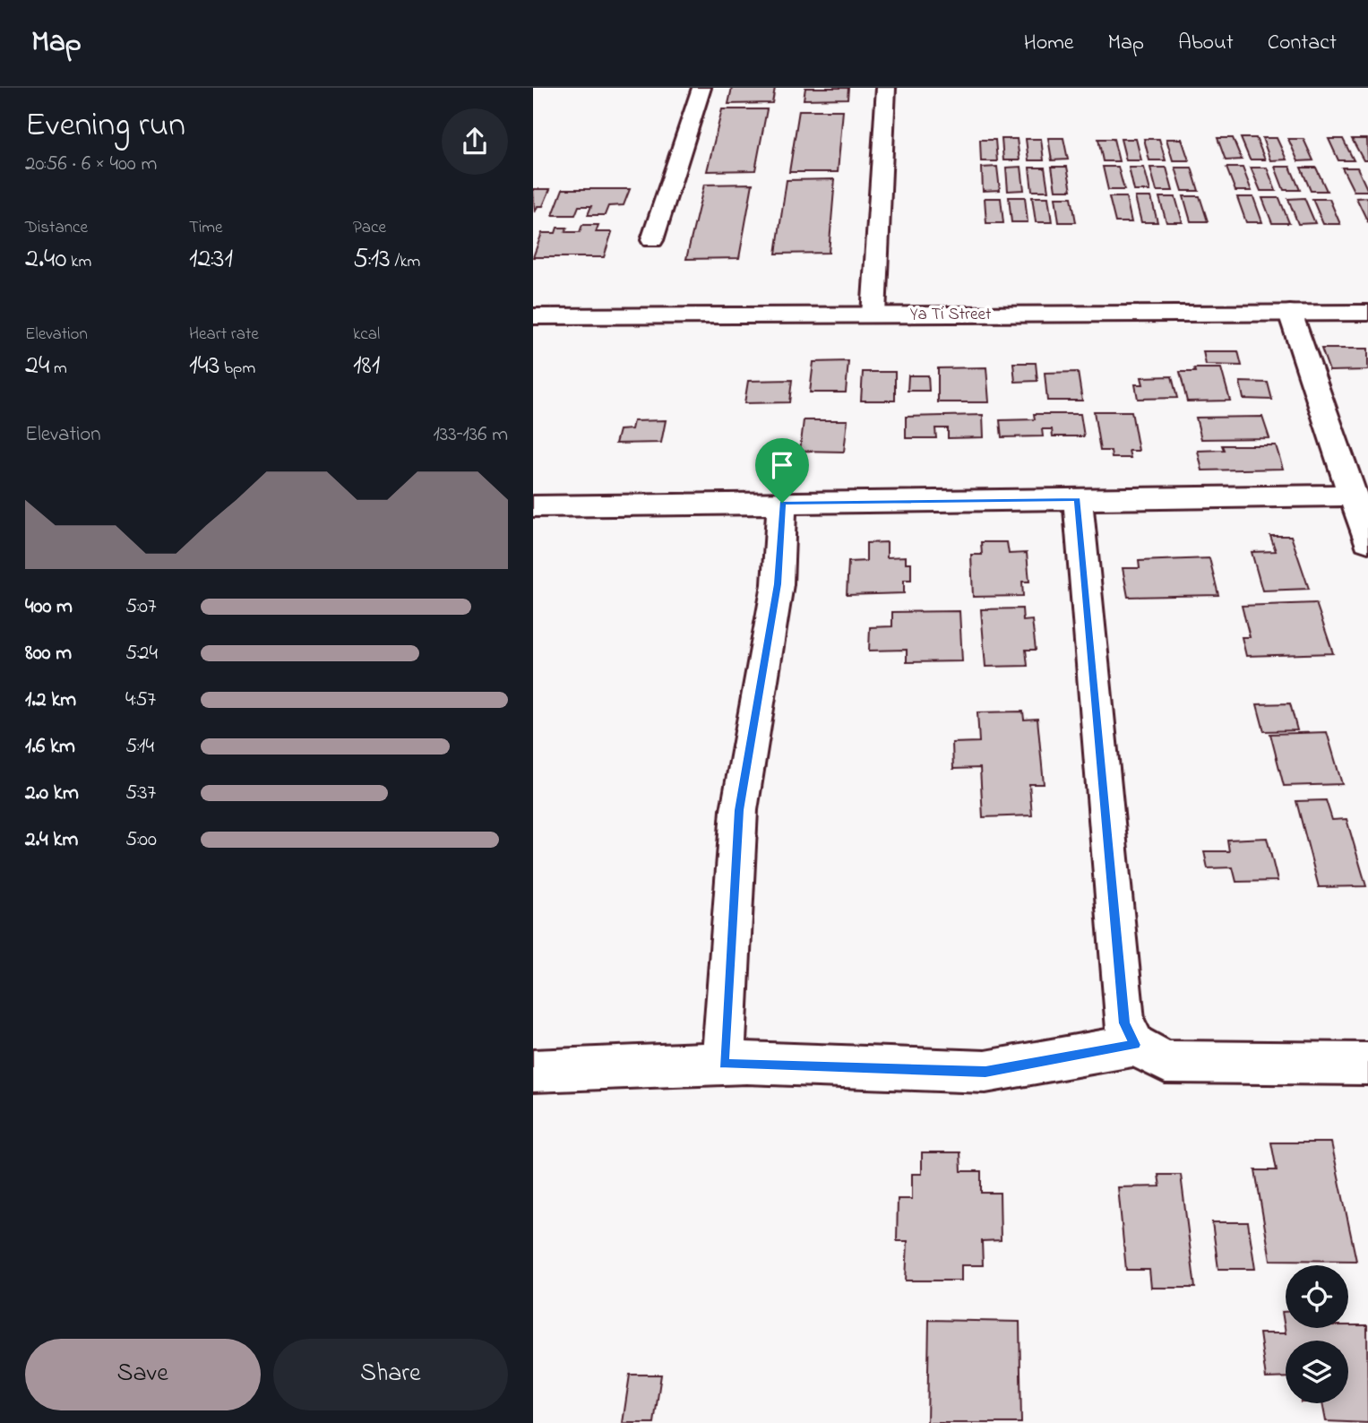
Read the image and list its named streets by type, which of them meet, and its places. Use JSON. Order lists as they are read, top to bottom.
{
  "streets": {
    "street": ["Ya Ti Street"]
  },
  "page": {
    "header": "Map",
    "nav": [
      "Home",
      "Map",
      "About",
      "Contact"
    ],
    "heading": ["Evening run", "20:56 · 6 × 400 m"],
    "stats": [
      ["Distance", "2.40 km"],
      ["Time", "12:31"],
      ["Pace", "5:13 /km"],
      ["Elevation", "24 m"],
      ["Heart rate", "143 bpm"],
      ["kcal", "181"]
    ],
    "chart": ["Elevation", "133–136 m"],
    "list": [
      {
        "name": "400 m",
        "note": "5:07"
      },
      {
        "name": "800 m",
        "note": "5:24"
      },
      {
        "name": "1.2 km",
        "note": "4:57"
      },
      {
        "name": "1.6 km",
        "note": "5:14"
      },
      {
        "name": "2.0 km",
        "note": "5:37"
      },
      {
        "name": "2.4 km",
        "note": "5:00"
      }
    ],
    "buttons": ["Save", "Share"]
  }
}
